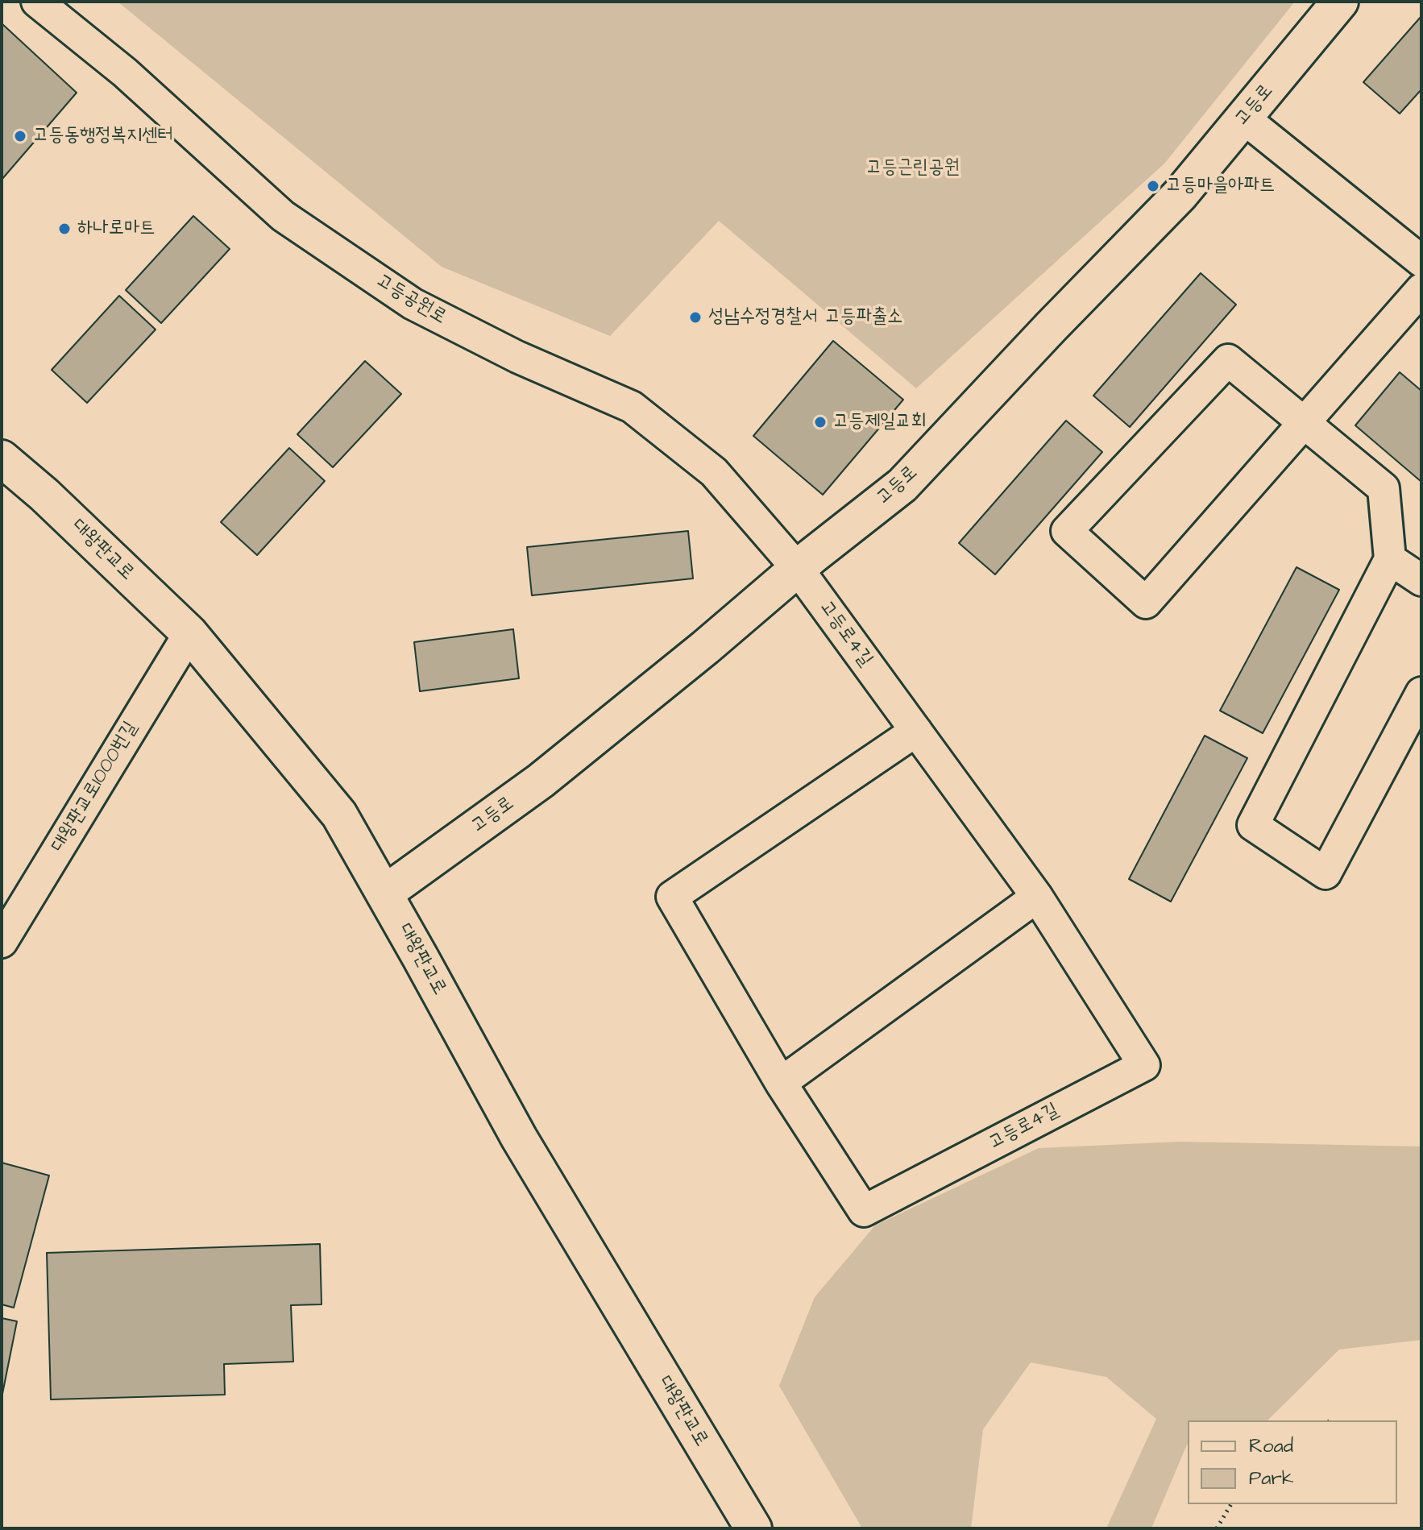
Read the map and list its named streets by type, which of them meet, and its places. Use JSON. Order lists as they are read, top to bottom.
{
  "streets": {
    "main road": ["고등로", "대왕판교로"],
    "street": ["고등공원로", "고등로4길", "대왕판교로1000번길"]
  },
  "crossings": [
    ["고등로", "고등공원로"],
    ["고등로", "대왕판교로"],
    ["고등로", "고등로4길"],
    ["고등공원로", "고등로4길"],
    ["대왕판교로", "대왕판교로1000번길"]
  ],
  "parks": ["고등근린공원"],
  "places": [
    "고등동행정복지센터",
    "고등마을아파트",
    "하나로마트",
    "성남수정경찰서 고등파출소",
    "고등제일교회"
  ],
  "legend": ["Road", "Park"]
}
